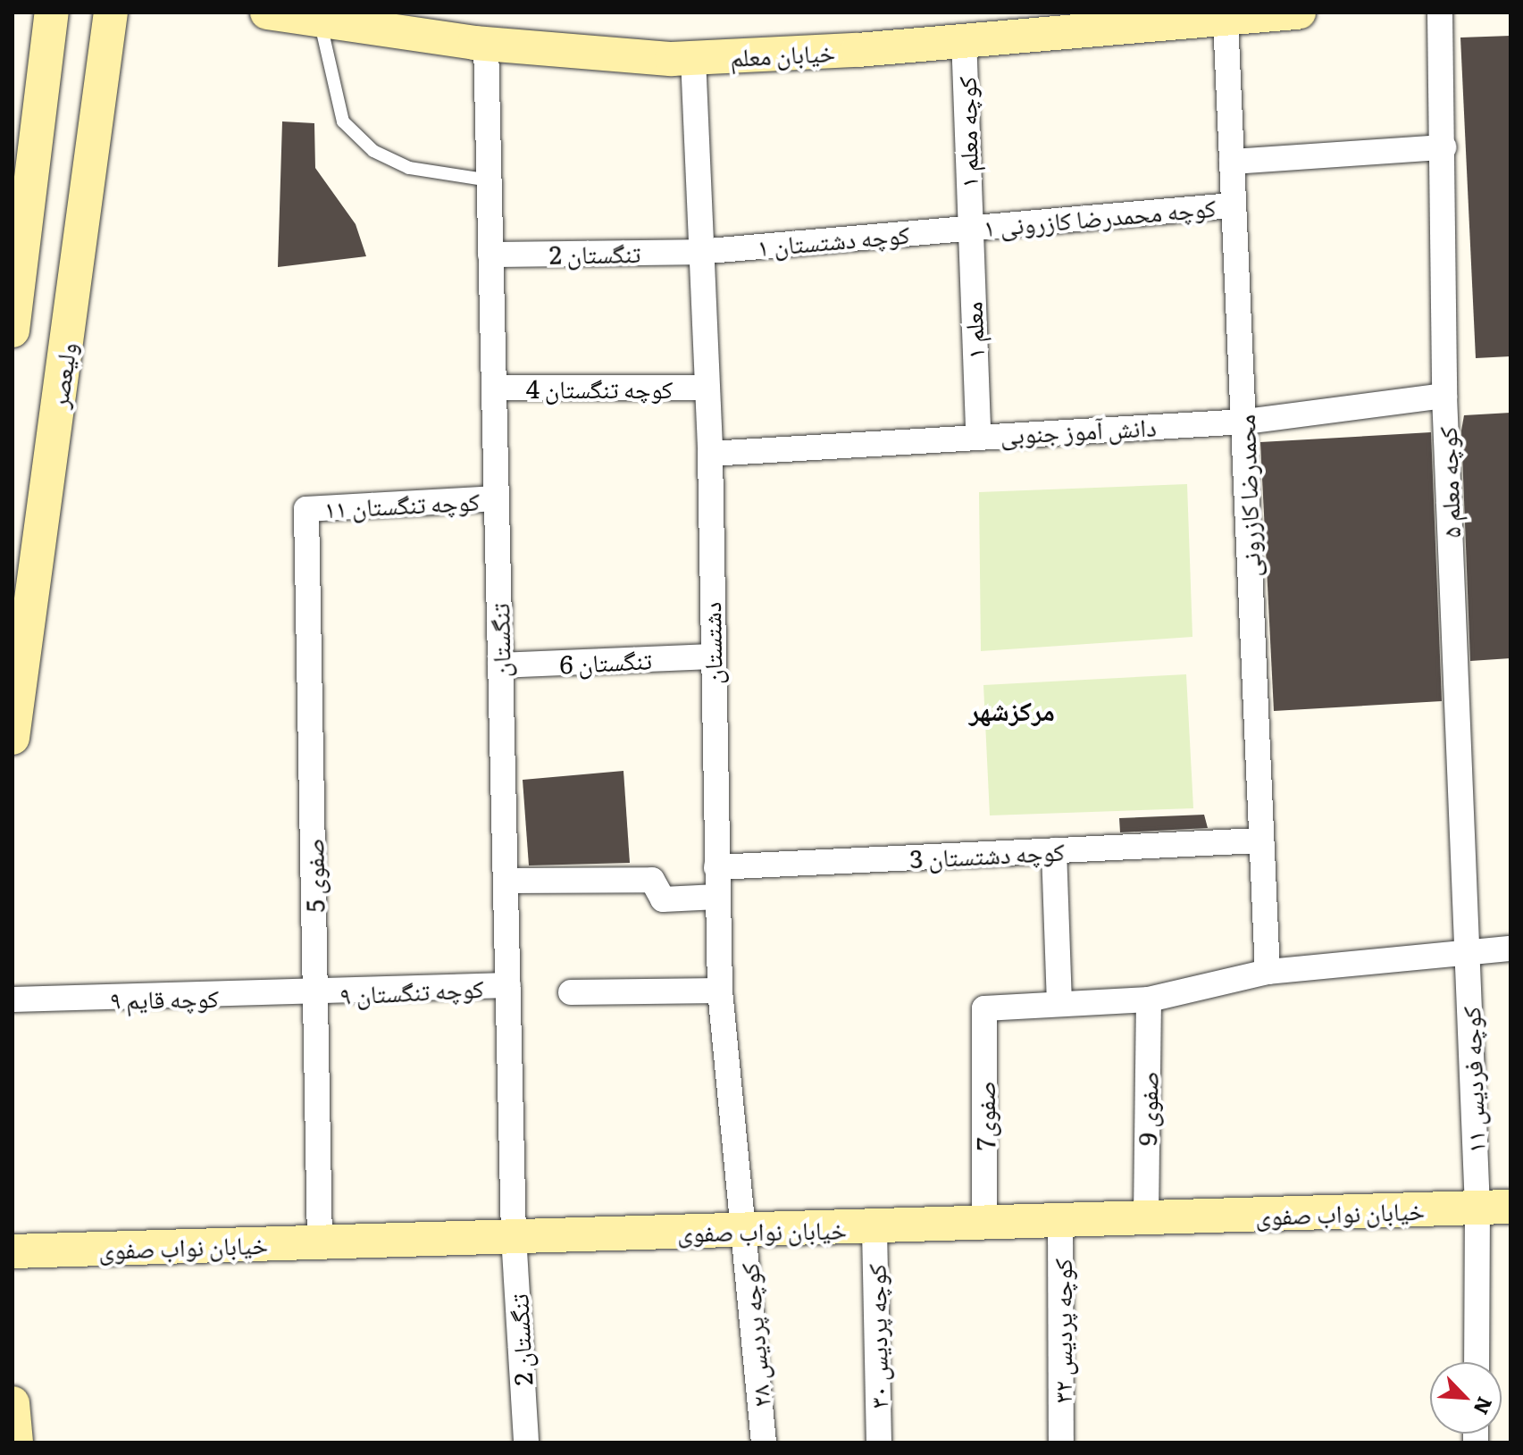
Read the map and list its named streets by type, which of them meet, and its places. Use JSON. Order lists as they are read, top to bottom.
{
  "streets": {
    "street": [
      "خیابان معلم",
      "کوچه معلم ۱",
      "کوچه محمدرضا کازرونی ۱",
      "کوچه دشتستان ۱",
      "تنگستان 2",
      "معلم ۱",
      "ولیعصر",
      "کوچه تنگستان 4",
      "دانش آموز جنوبی",
      "کوچه معلم ۵",
      "محمدرضا کازرونی",
      "کوچه تنگستان ۱۱",
      "تنگستان",
      "دشتستان",
      "تنگستان 6",
      "کوچه دشتستان 3",
      "صفوی 5",
      "کوچه تنگستان ۹",
      "کوچه قایم ۹",
      "کوچه فردیس ۱۱",
      "صفوی 9",
      "صفوی7",
      "خیابان نواب صفوی",
      "کوچه پردیس ۳۲",
      "کوچه پردیس ۲۸",
      "کوچه پردیس ۳۰"
    ]
  },
  "crossings": [
    ["خیابان معلم", "کوچه معلم ۱"],
    ["خیابان معلم", "محمدرضا کازرونی"],
    ["خیابان معلم", "تنگستان"],
    ["خیابان معلم", "دشتستان"],
    ["کوچه معلم ۱", "کوچه محمدرضا کازرونی ۱"],
    ["کوچه معلم ۱", "کوچه دشتستان ۱"],
    ["کوچه معلم ۱", "معلم ۱"],
    ["کوچه محمدرضا کازرونی ۱", "کوچه دشتستان ۱"],
    ["کوچه محمدرضا کازرونی ۱", "معلم ۱"],
    ["کوچه محمدرضا کازرونی ۱", "محمدرضا کازرونی"],
    ["کوچه دشتستان ۱", "تنگستان 2"],
    ["کوچه دشتستان ۱", "معلم ۱"],
    ["کوچه دشتستان ۱", "دشتستان"],
    ["تنگستان 2", "تنگستان"],
    ["تنگستان 2", "دشتستان"],
    ["تنگستان 2", "خیابان نواب صفوی"],
    ["معلم ۱", "دانش آموز جنوبی"],
    ["کوچه تنگستان 4", "تنگستان"],
    ["کوچه تنگستان 4", "دشتستان"],
    ["دانش آموز جنوبی", "کوچه معلم ۵"],
    ["دانش آموز جنوبی", "محمدرضا کازرونی"],
    ["دانش آموز جنوبی", "دشتستان"],
    ["کوچه معلم ۵", "کوچه فردیس ۱۱"],
    ["محمدرضا کازرونی", "کوچه دشتستان 3"],
    ["کوچه تنگستان ۱۱", "تنگستان"],
    ["کوچه تنگستان ۱۱", "صفوی 5"],
    ["تنگستان", "تنگستان 6"],
    ["تنگستان", "کوچه تنگستان ۹"],
    ["تنگستان", "خیابان نواب صفوی"],
    ["دشتستان", "تنگستان 6"],
    ["دشتستان", "کوچه دشتستان 3"],
    ["دشتستان", "خیابان نواب صفوی"],
    ["دشتستان", "کوچه پردیس ۲۸"],
    ["صفوی 5", "کوچه تنگستان ۹"],
    ["صفوی 5", "کوچه قایم ۹"],
    ["صفوی 5", "خیابان نواب صفوی"],
    ["کوچه تنگستان ۹", "کوچه قایم ۹"],
    ["کوچه فردیس ۱۱", "خیابان نواب صفوی"],
    ["صفوی 9", "خیابان نواب صفوی"],
    ["صفوی7", "خیابان نواب صفوی"],
    ["خیابان نواب صفوی", "کوچه پردیس ۳۲"],
    ["خیابان نواب صفوی", "کوچه پردیس ۲۸"],
    ["خیابان نواب صفوی", "کوچه پردیس ۳۰"]
  ],
  "districts": ["مرکزشهر"],
  "north": "bottom right"
}
